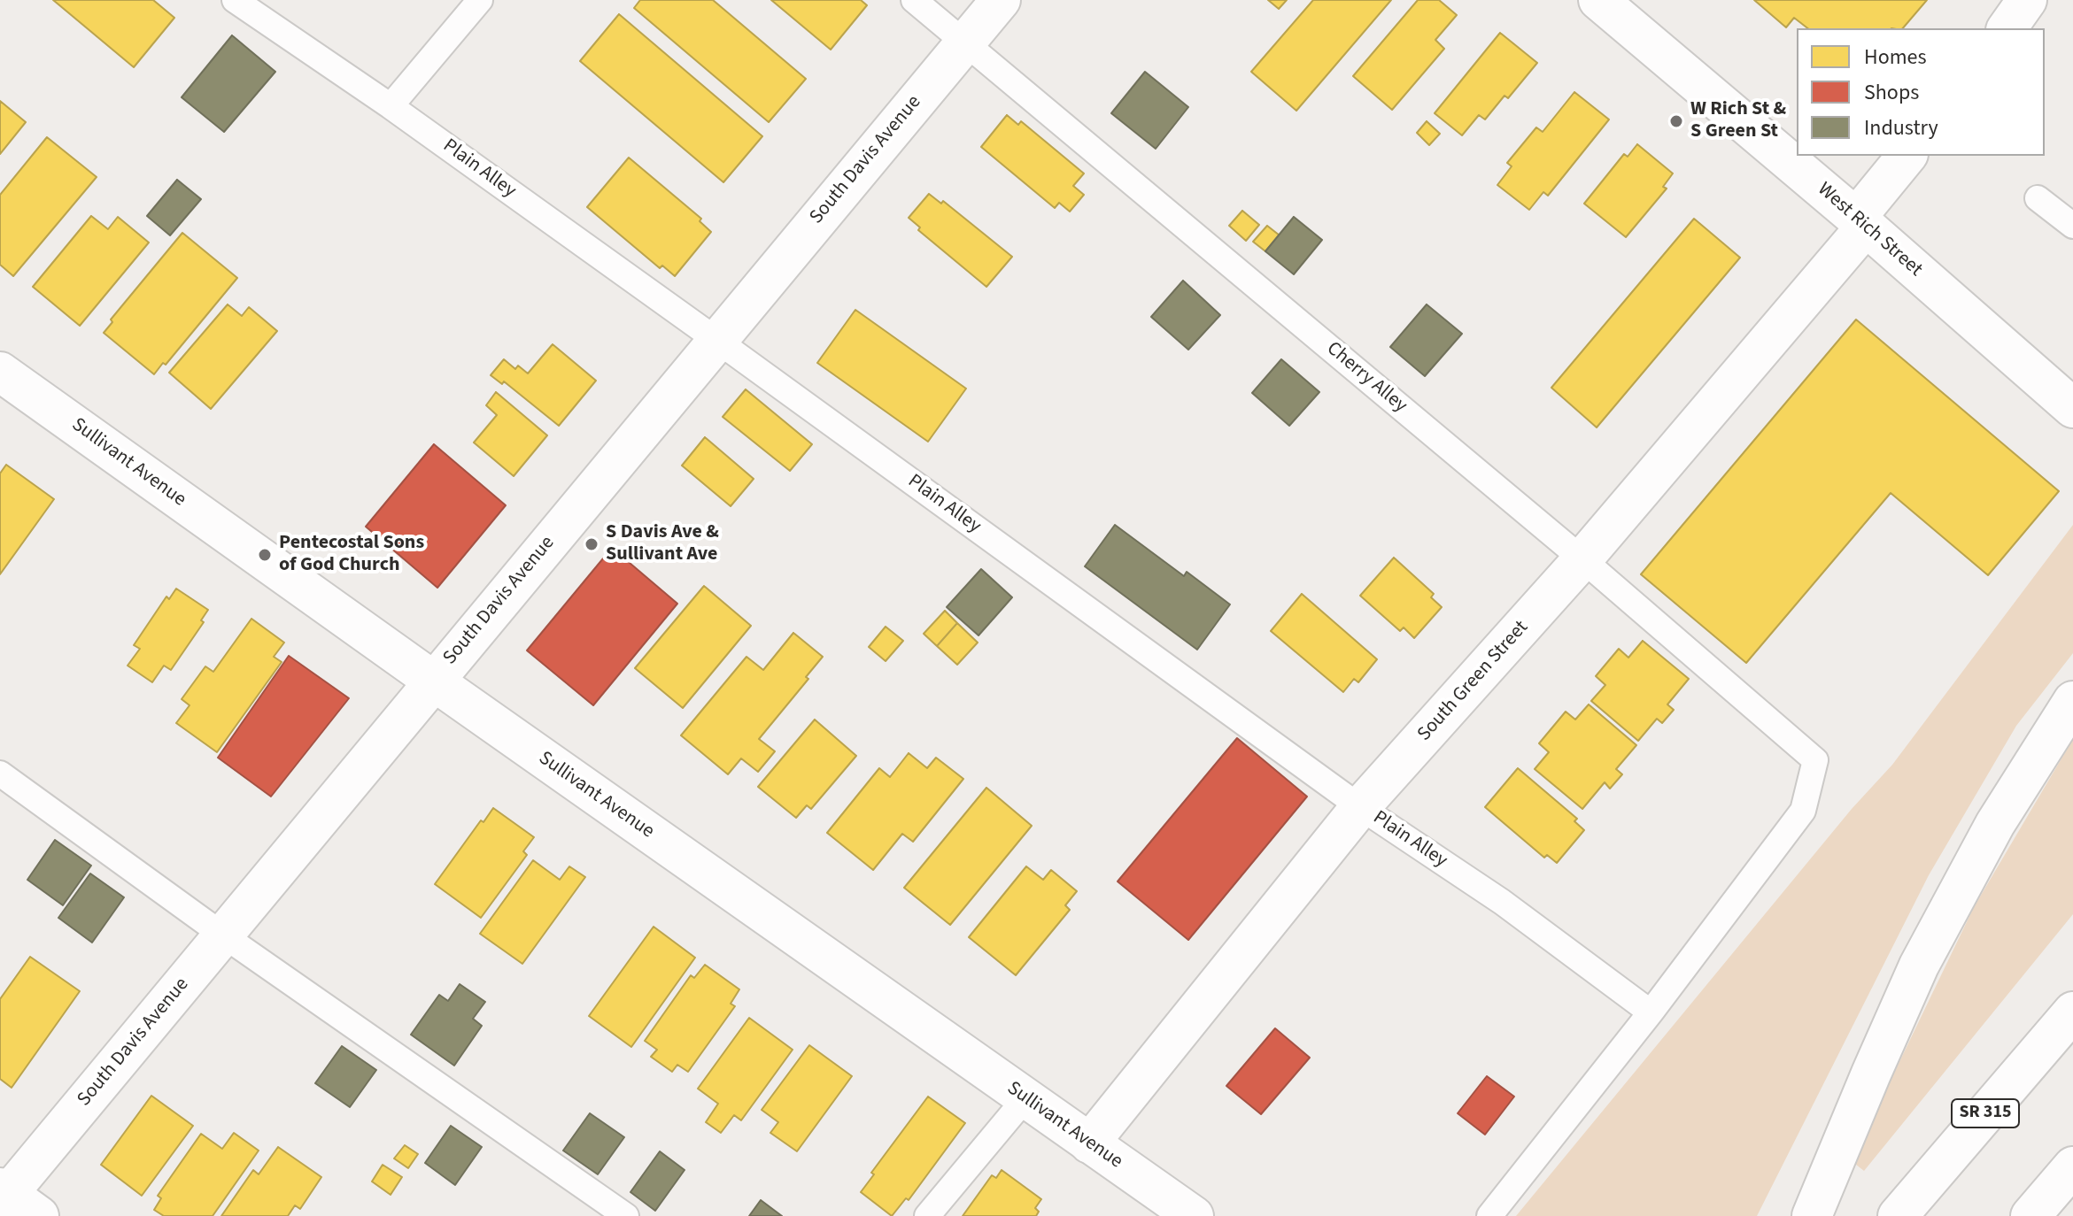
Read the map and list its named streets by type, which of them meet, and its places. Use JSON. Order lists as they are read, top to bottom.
{
  "streets": {
    "main road": [
      "South Davis Avenue",
      "West Rich Street",
      "Sullivant Avenue",
      "South Green Street",
      "SR 315"
    ],
    "lane": ["Plain Alley", "Cherry Alley"]
  },
  "crossings": [
    ["South Davis Avenue", "Plain Alley"],
    ["South Davis Avenue", "Cherry Alley"],
    ["South Davis Avenue", "Sullivant Avenue"],
    ["Plain Alley", "Cherry Alley"],
    ["Plain Alley", "South Green Street"],
    ["West Rich Street", "South Green Street"],
    ["Cherry Alley", "South Green Street"],
    ["Sullivant Avenue", "South Green Street"]
  ],
  "places": ["W Rich St & S Green St", "S Davis Ave & Sullivant Ave", "Pentecostal Sons of God Church"],
  "legend": ["Homes", "Shops", "Industry"]
}
